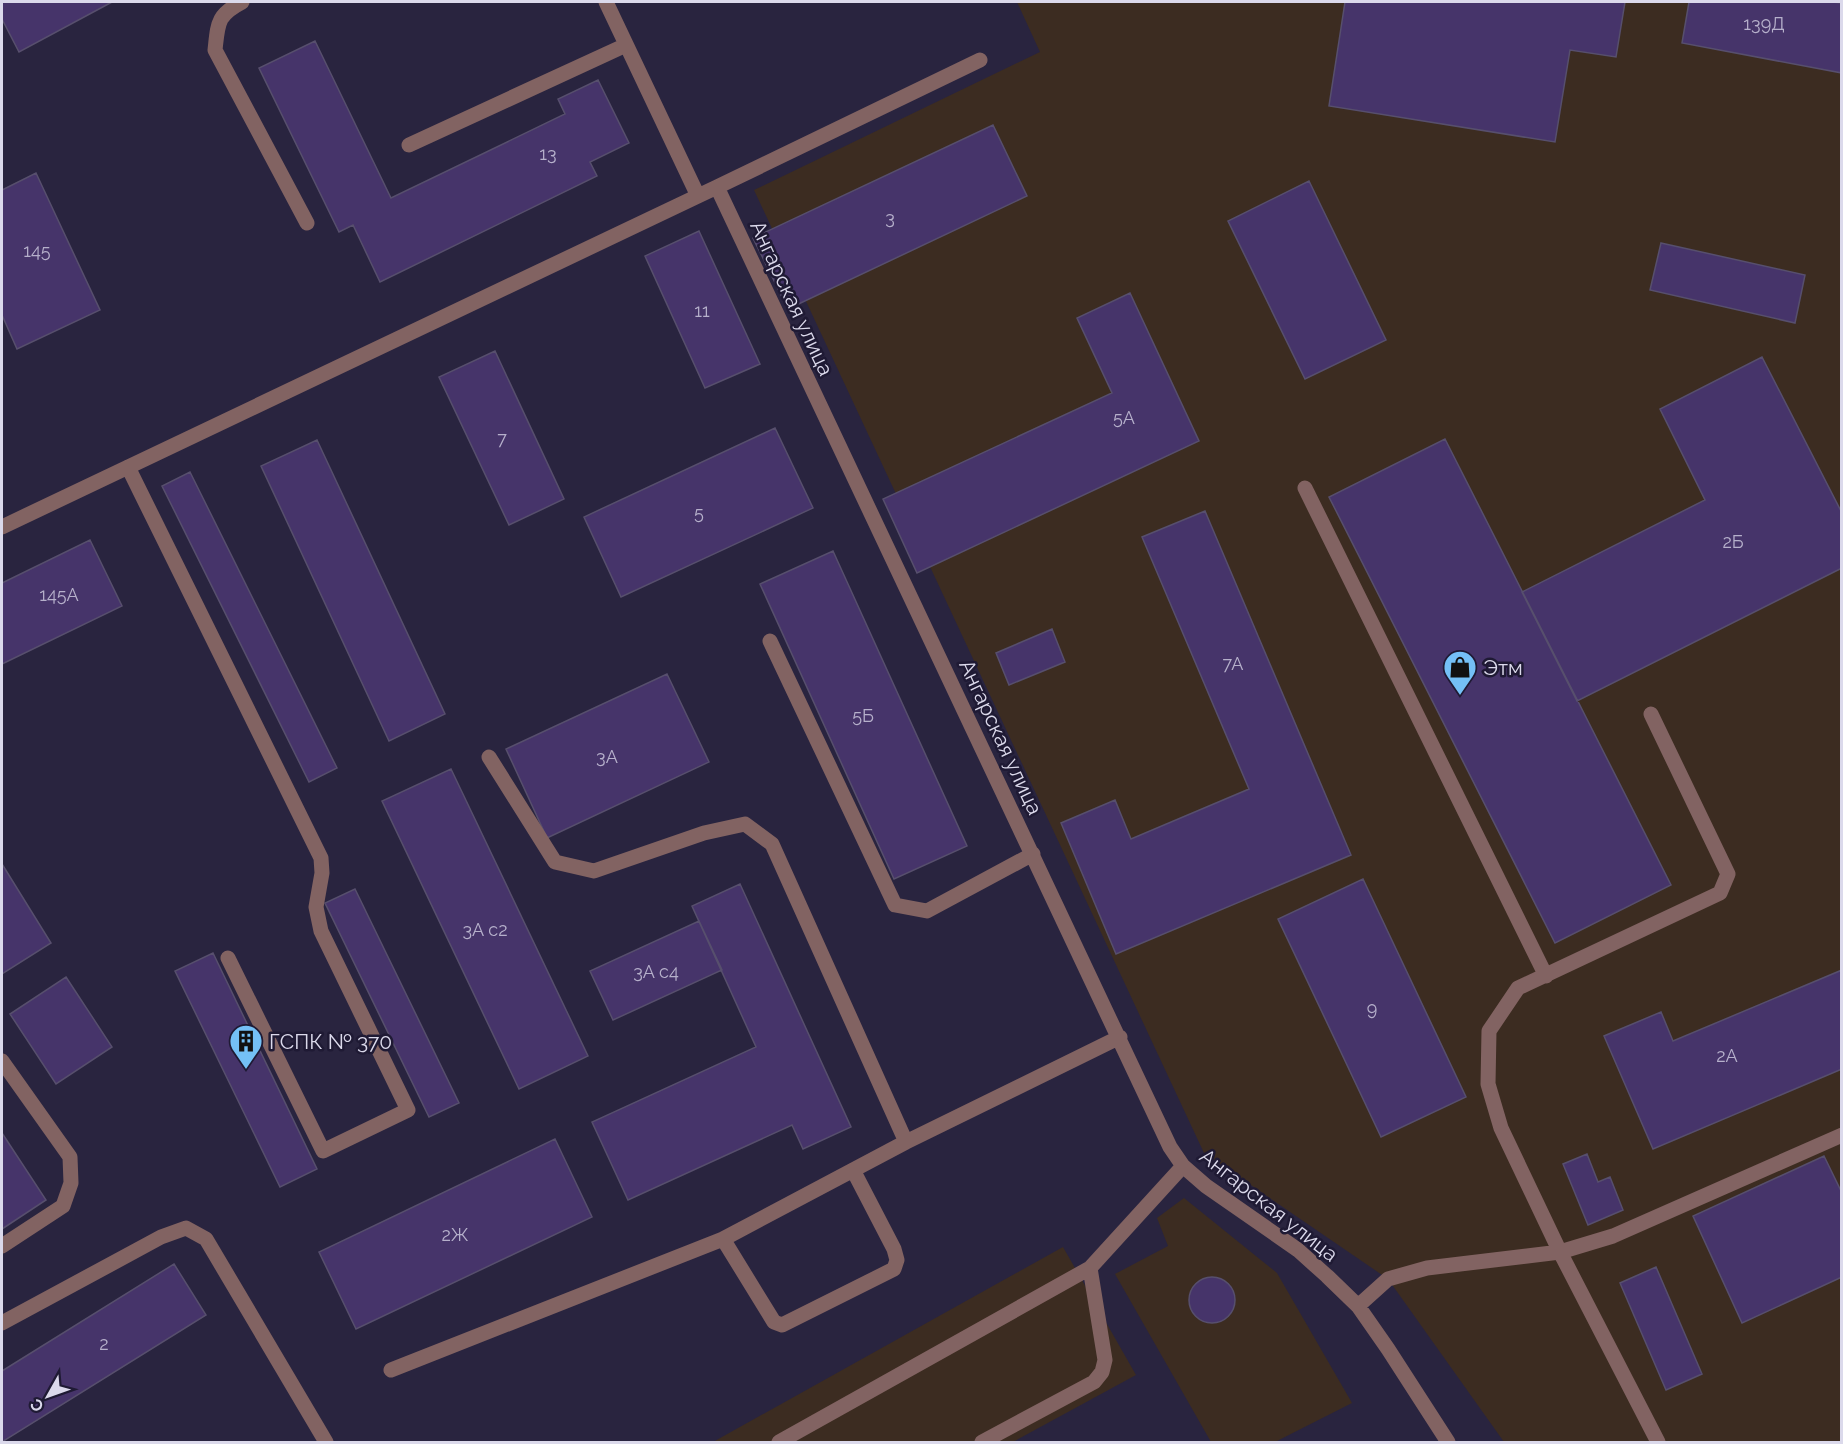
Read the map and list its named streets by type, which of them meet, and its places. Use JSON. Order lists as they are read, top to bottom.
{
  "streets": {
    "street": ["Ангарская улица"]
  },
  "places": {
    "shop": ["Этм"],
    "building": ["ГСПК № 370"]
  },
  "house_numbers": [
    "139Д",
    "13",
    "3",
    "145",
    "11",
    "5А",
    "7",
    "5",
    "2Б",
    "145А",
    "7А",
    "5Б",
    "3А",
    "3А с2",
    "3А с4",
    "9",
    "2А",
    "2Ж",
    "2"
  ],
  "north": "bottom left"
}
